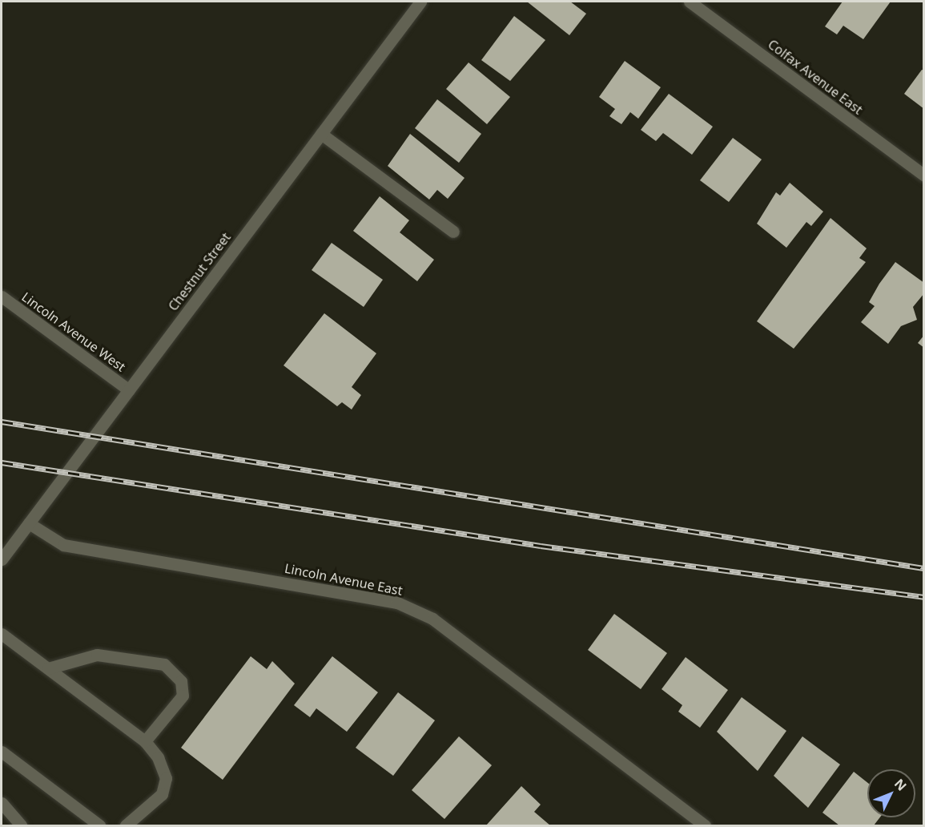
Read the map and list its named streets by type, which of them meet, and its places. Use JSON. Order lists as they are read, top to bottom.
{
  "streets": {
    "street": [
      "Colfax Avenue East",
      "Chestnut Street",
      "Lincoln Avenue West",
      "Lincoln Avenue East"
    ]
  },
  "crossings": [
    ["Chestnut Street", "Lincoln Avenue West"],
    ["Chestnut Street", "Lincoln Avenue East"]
  ],
  "north": "top right"
}
